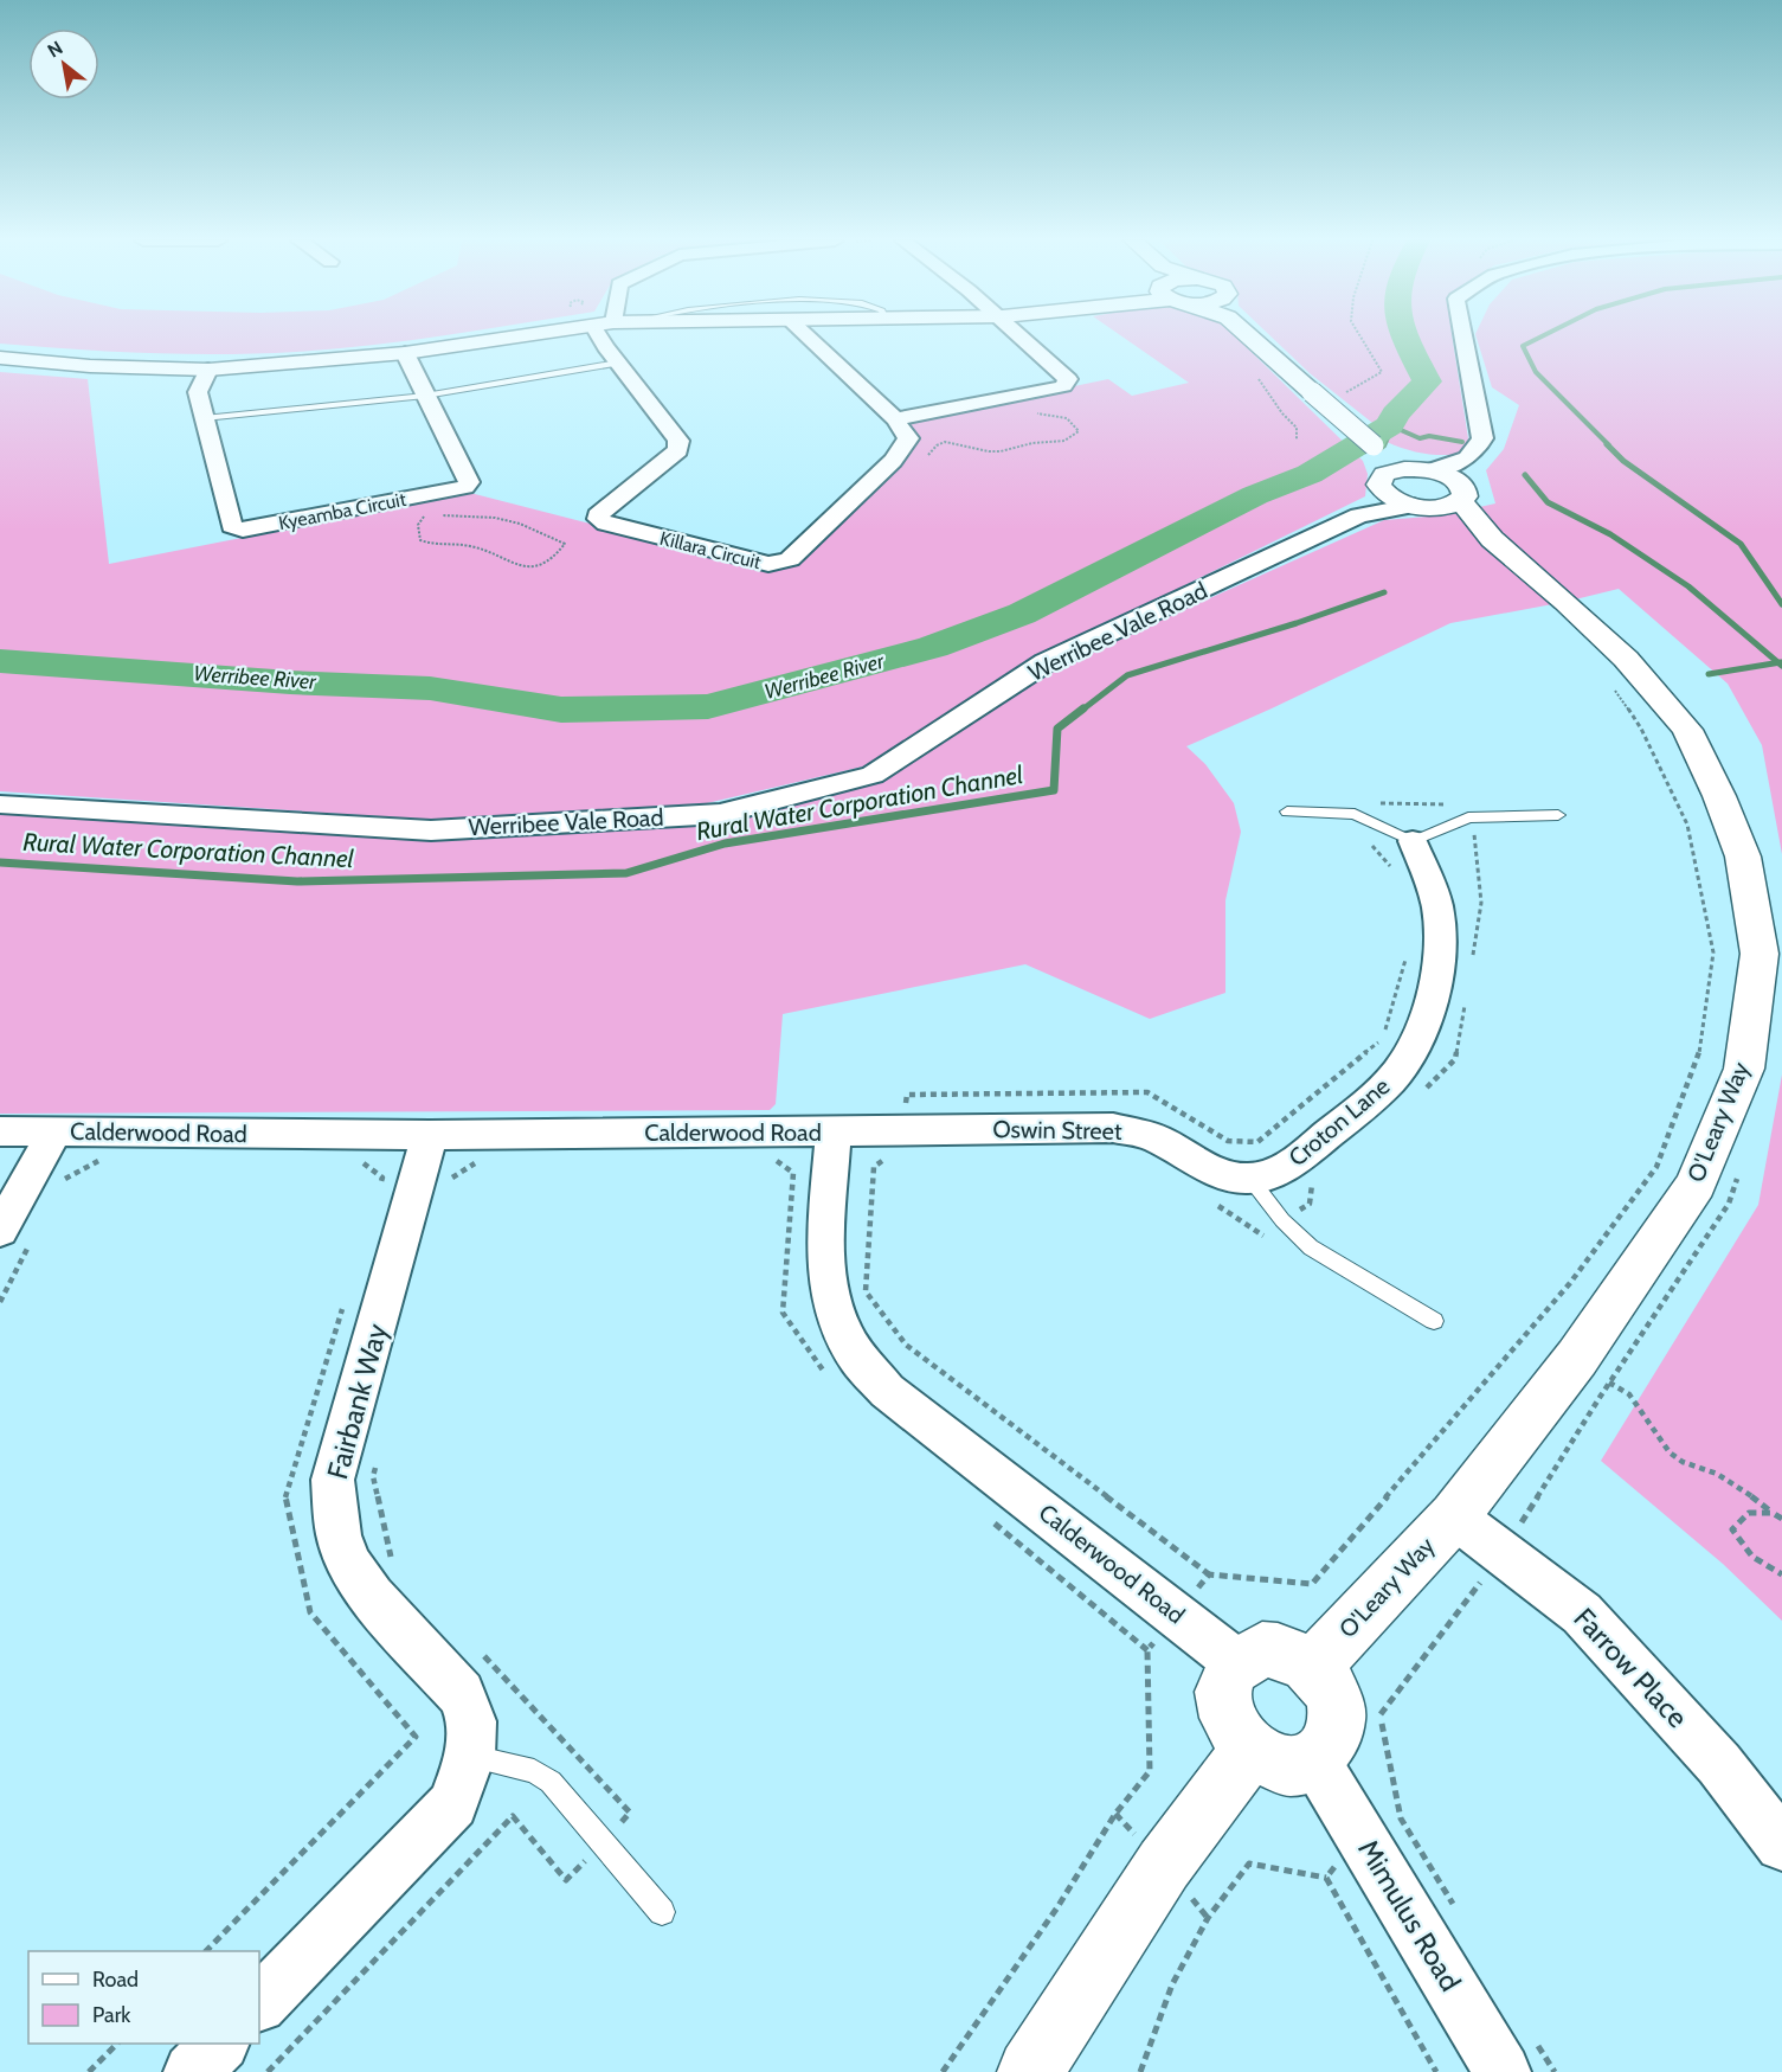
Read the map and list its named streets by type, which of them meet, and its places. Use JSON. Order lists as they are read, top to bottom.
{
  "streets": {
    "street": [
      "Kyeamba Circuit",
      "Killara Circuit",
      "Werribee Vale Road",
      "Croton Lane",
      "O'Leary Way",
      "Oswin Street",
      "Calderwood Road",
      "Fairbank Way",
      "Farrow Place",
      "Mimulus Road"
    ]
  },
  "crossings": [
    ["Werribee Vale Road", "O'Leary Way"],
    ["Croton Lane", "Oswin Street"],
    ["O'Leary Way", "Calderwood Road"],
    ["O'Leary Way", "Farrow Place"],
    ["O'Leary Way", "Mimulus Road"],
    ["Oswin Street", "Calderwood Road"],
    ["Calderwood Road", "Fairbank Way"],
    ["Calderwood Road", "Mimulus Road"]
  ],
  "water": ["Werribee River", "Rural Water Corporation Channel"],
  "legend": ["Road", "Park"],
  "north": "top left"
}
